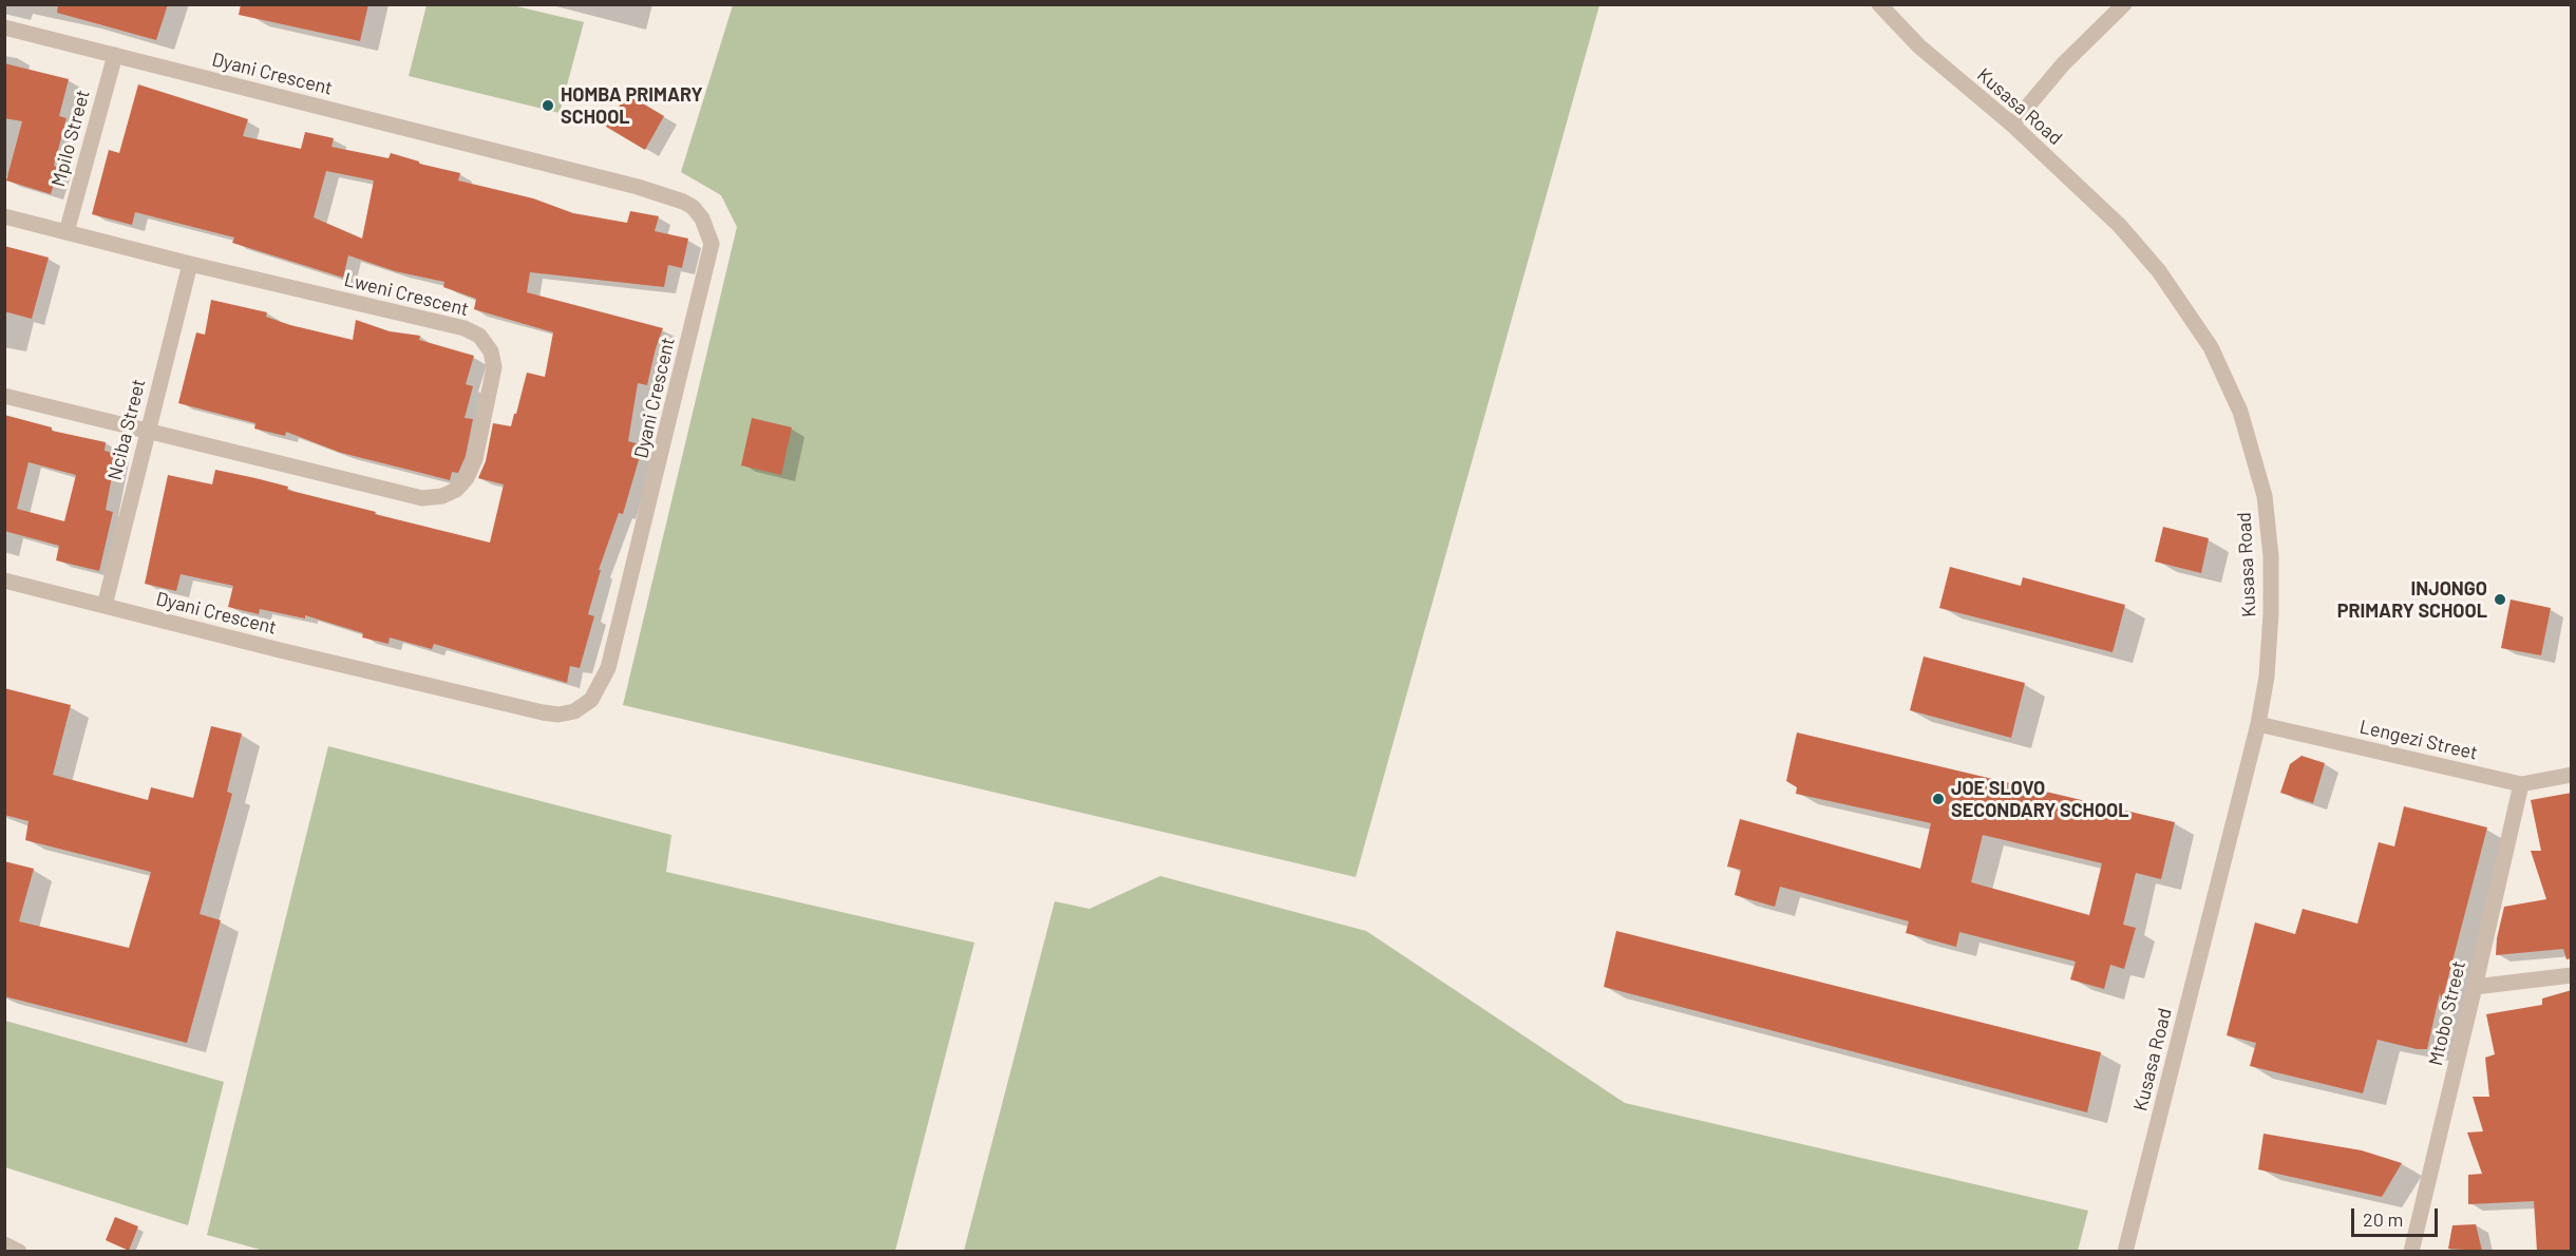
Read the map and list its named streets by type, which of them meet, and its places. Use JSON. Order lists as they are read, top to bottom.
{
  "streets": {
    "street": [
      "Dyani Crescent",
      "Kusasa Road",
      "Mpilo Street",
      "Lweni Crescent",
      "Nciba Street",
      "Lengezi Street",
      "Mtobo Street"
    ]
  },
  "crossings": [
    ["Dyani Crescent", "Mpilo Street"],
    ["Dyani Crescent", "Nciba Street"],
    ["Kusasa Road", "Lengezi Street"],
    ["Mpilo Street", "Lweni Crescent"],
    ["Lweni Crescent", "Nciba Street"],
    ["Lengezi Street", "Mtobo Street"]
  ],
  "places": ["HOMBA PRIMARY SCHOOL", "INJONGO PRIMARY SCHOOL", "JOE SLOVO SECONDARY SCHOOL"],
  "scale_bar": "20 m"
}
